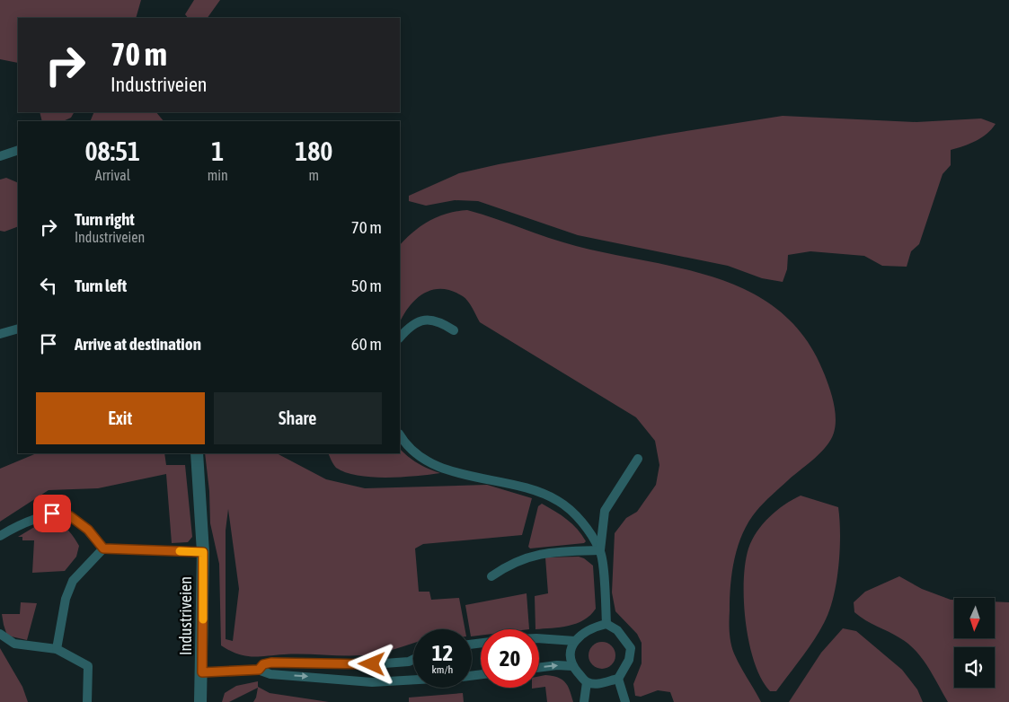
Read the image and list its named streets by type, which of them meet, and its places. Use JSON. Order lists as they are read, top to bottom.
{
  "streets": {
    "street": ["Industriveien"]
  },
  "north": "bottom",
  "page": {
    "turn": ["70 m", "Industriveien"],
    "eta": [
      "08:51",
      "Arrival",
      "1",
      "min",
      "180",
      "m"
    ],
    "list": [
      {
        "name": "Turn right",
        "note": "Industriveien",
        "value": "70 m"
      },
      {
        "name": "Turn left",
        "value": "50 m"
      },
      {
        "name": "Arrive at destination",
        "value": "60 m"
      }
    ],
    "buttons": ["Exit", "Share"],
    "speed": "12 km/h",
    "limit": "20"
  }
}
